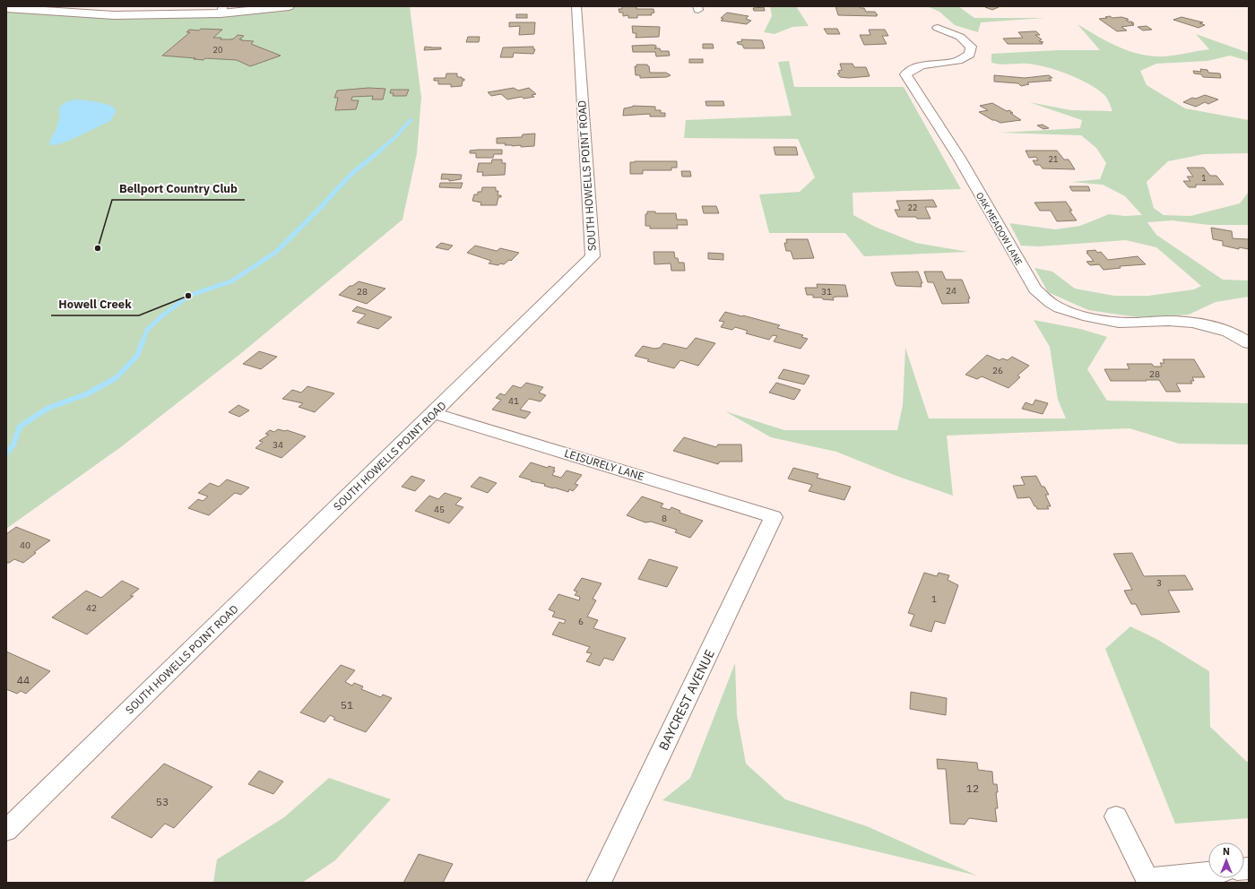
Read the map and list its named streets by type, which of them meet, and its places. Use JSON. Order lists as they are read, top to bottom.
{
  "streets": {
    "street": [
      "SOUTH HOWELLS POINT ROAD",
      "OAK MEADOW LANE",
      "LEISURELY LANE",
      "BAYCREST AVENUE"
    ]
  },
  "crossings": [
    ["SOUTH HOWELLS POINT ROAD", "LEISURELY LANE"],
    ["LEISURELY LANE", "BAYCREST AVENUE"]
  ],
  "places": ["Bellport Country Club", "Howell Creek"],
  "house_numbers": [
    "20",
    "21",
    "1",
    "22",
    "24",
    "28",
    "31",
    "26",
    "28",
    "41",
    "34",
    "45",
    "8",
    "40",
    "3",
    "1",
    "42",
    "6",
    "44",
    "51",
    "12",
    "53"
  ],
  "north": "top"
}
